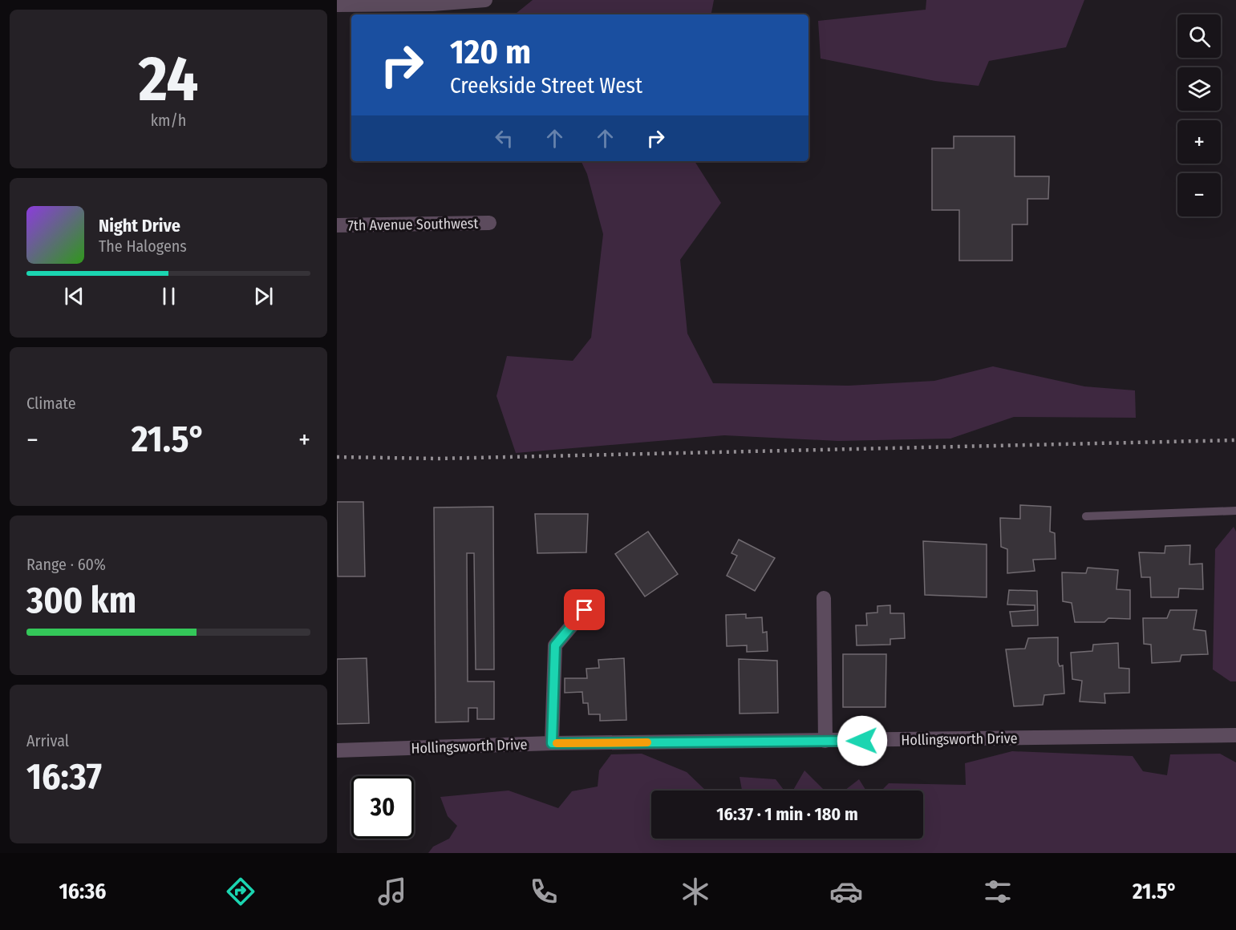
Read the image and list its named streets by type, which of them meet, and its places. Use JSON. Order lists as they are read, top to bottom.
{
  "streets": {
    "street": ["7th Avenue Southwest", "Hollingsworth Drive"]
  },
  "page": {
    "tile": [
      ["24", "km/h"],
      "Climate",
      ["Range · 60%", "300 km"],
      ["Arrival", "16:37"]
    ],
    "map_buttons": ["+", "−"],
    "turn": ["120 m", "Creekside Street West"],
    "song": ["Night Drive", "The Halogens"],
    "heat": ["−", "21.5°", "+"],
    "limit": "30",
    "trip": "16:37 · 1 min · 180 m",
    "tabs": ["16:36", "21.5°"]
  }
}
